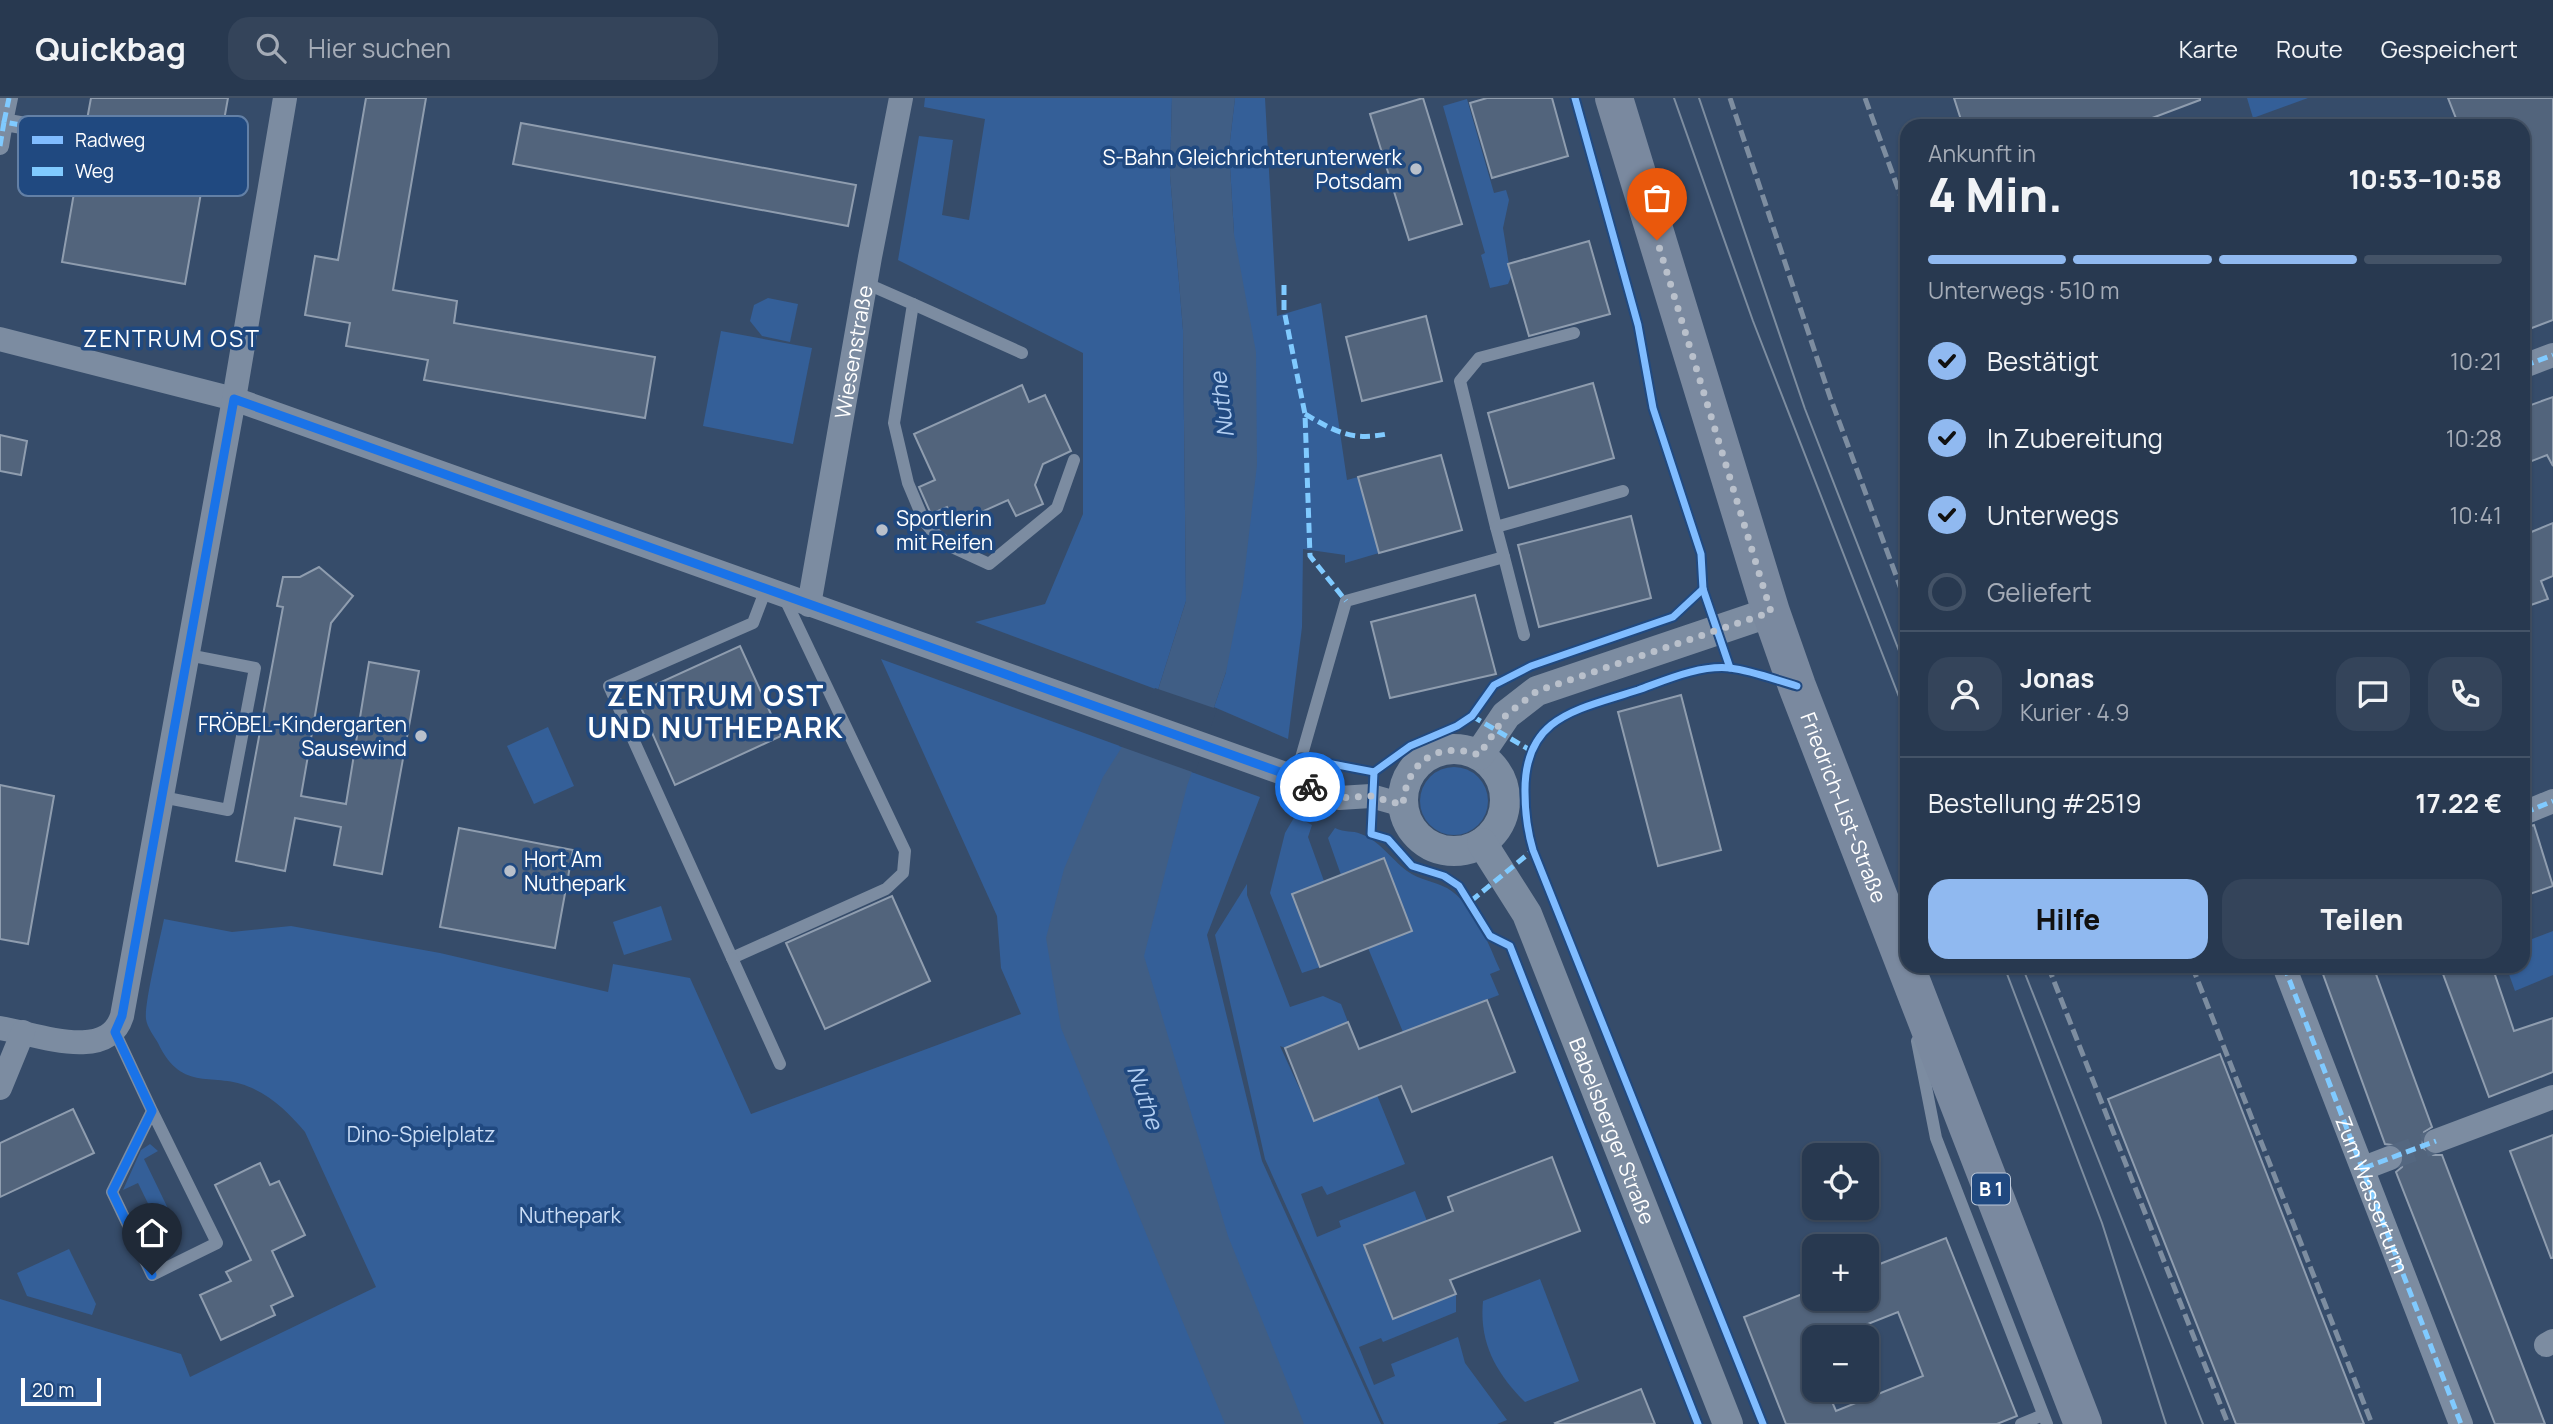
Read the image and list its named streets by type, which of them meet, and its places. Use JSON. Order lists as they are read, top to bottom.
{
  "streets": {
    "main road": ["Friedrich-List-Straße", "B 1"],
    "street": ["Wiesenstraße", "Babelsberger Straße", "Zum Wasserturm"]
  },
  "districts": ["ZENTRUM OST", "ZENTRUM OST UND NUTHEPARK"],
  "water": ["Nuthe"],
  "parks": ["Dino-Spielplatz", "Nuthepark"],
  "places": [
    "S-Bahn Gleichrichterunterwerk Potsdam",
    "Sportlerin mit Reifen",
    "FRÖBEL-Kindergarten Sausewind",
    "Hort Am Nuthepark"
  ],
  "legend": ["Radweg", "Weg"],
  "scale_bar": "20 m",
  "page": {
    "header": "Quickbag",
    "search": "Hier suchen",
    "nav": ["Karte", "Route", "Gespeichert"],
    "heading": ["4 Min.", "Ankunft in", "10:53–10:58"],
    "panel": [
      "Jonas",
      "Kurier · 4.9",
      "Bestellung #2519",
      "17.22 €"
    ],
    "bar": "Unterwegs · 510 m",
    "list": [
      ["Bestätigt", "10:21"],
      ["In Zubereitung", "10:28"],
      ["Unterwegs", "10:41"],
      "Geliefert"
    ],
    "buttons": ["Hilfe", "Teilen"],
    "map_buttons": ["+", "−"],
    "scale": "20 m"
  }
}
